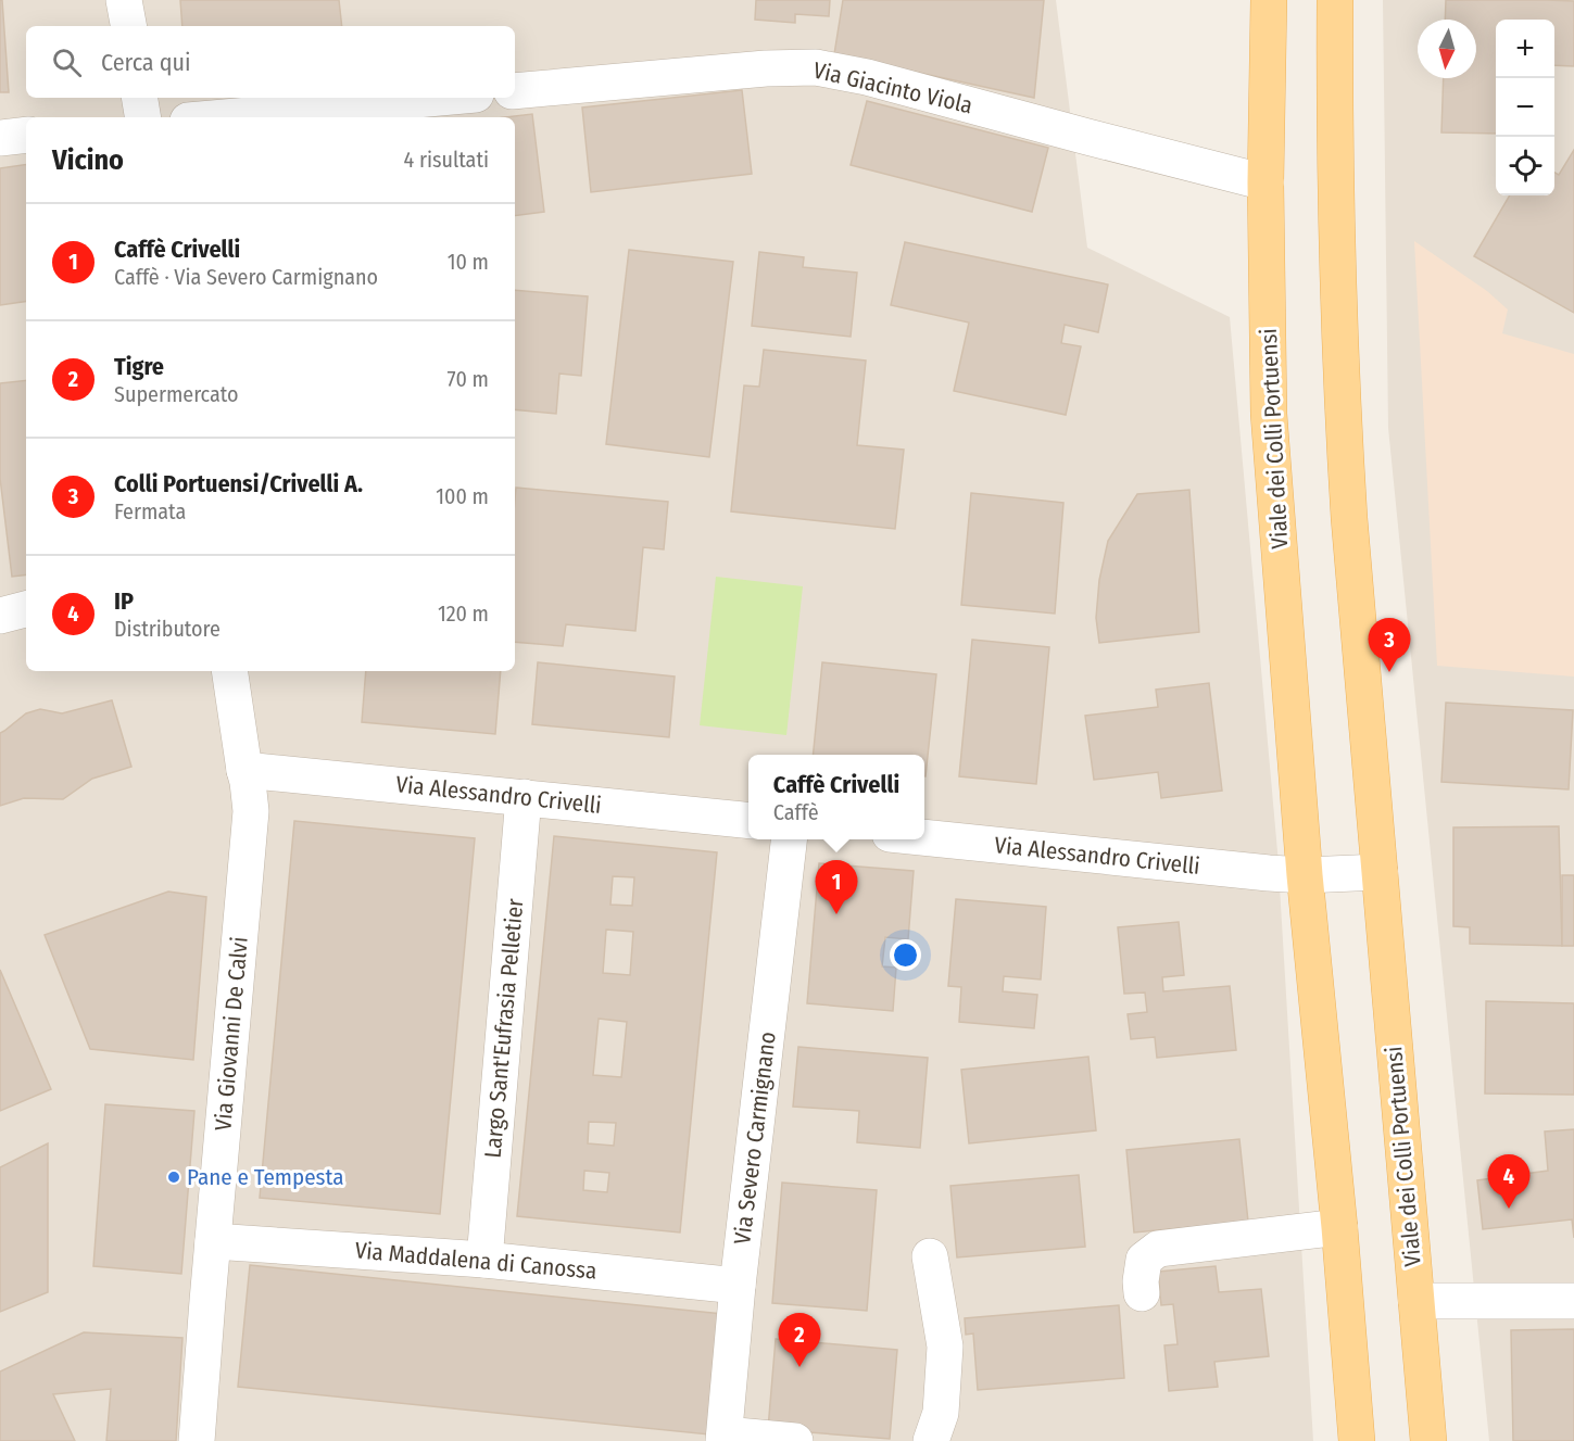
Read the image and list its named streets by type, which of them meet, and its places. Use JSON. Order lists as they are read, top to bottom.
{
  "streets": {
    "main road": ["Viale dei Colli Portuensi"],
    "street": [
      "Via Giacinto Viola",
      "Via Alessandro Crivelli",
      "Largo Sant'Eufrasia Pelletier",
      "Via Giovanni De Calvi",
      "Via Severo Carmignano",
      "Via Maddalena di Canossa"
    ]
  },
  "crossings": [
    ["Via Giacinto Viola", "Viale dei Colli Portuensi"],
    ["Viale dei Colli Portuensi", "Via Alessandro Crivelli"],
    ["Via Alessandro Crivelli", "Largo Sant'Eufrasia Pelletier"],
    ["Via Alessandro Crivelli", "Via Giovanni De Calvi"],
    ["Largo Sant'Eufrasia Pelletier", "Via Maddalena di Canossa"],
    ["Via Giovanni De Calvi", "Via Maddalena di Canossa"],
    ["Via Severo Carmignano", "Via Maddalena di Canossa"]
  ],
  "places": ["Pane e Tempesta"],
  "north": "bottom",
  "page": {
    "map_buttons": ["+", "−"],
    "search": "Cerca qui",
    "heading": ["Vicino", "4 risultati"],
    "list": [
      {
        "mark": "1",
        "name": "Caffè Crivelli",
        "note": "Caffè · Via Severo Carmignano",
        "value": "10 m"
      },
      {
        "mark": "2",
        "name": "Tigre",
        "note": "Supermercato",
        "value": "70 m"
      },
      {
        "mark": "3",
        "name": "Colli Portuensi/Crivelli A.",
        "note": "Fermata",
        "value": "100 m"
      },
      {
        "mark": "4",
        "name": "IP",
        "note": "Distributore",
        "value": "120 m"
      }
    ],
    "pins": [
      "3",
      "1",
      "4",
      "2"
    ],
    "popup": ["Caffè Crivelli", "Caffè"]
  }
}
